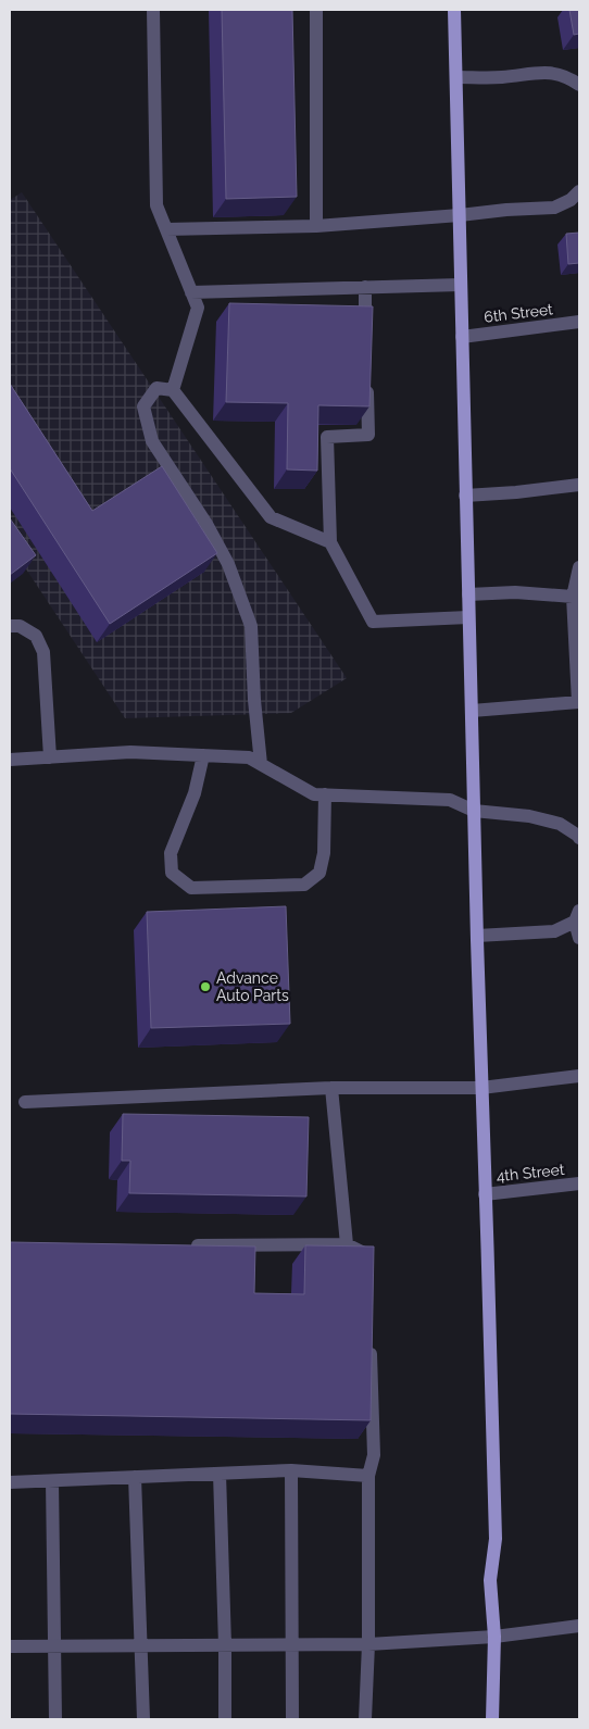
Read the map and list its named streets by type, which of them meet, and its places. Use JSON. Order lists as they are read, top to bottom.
{
  "streets": {
    "street": ["6th Street", "4th Street"]
  },
  "places": ["Advance Auto Parts"]
}
